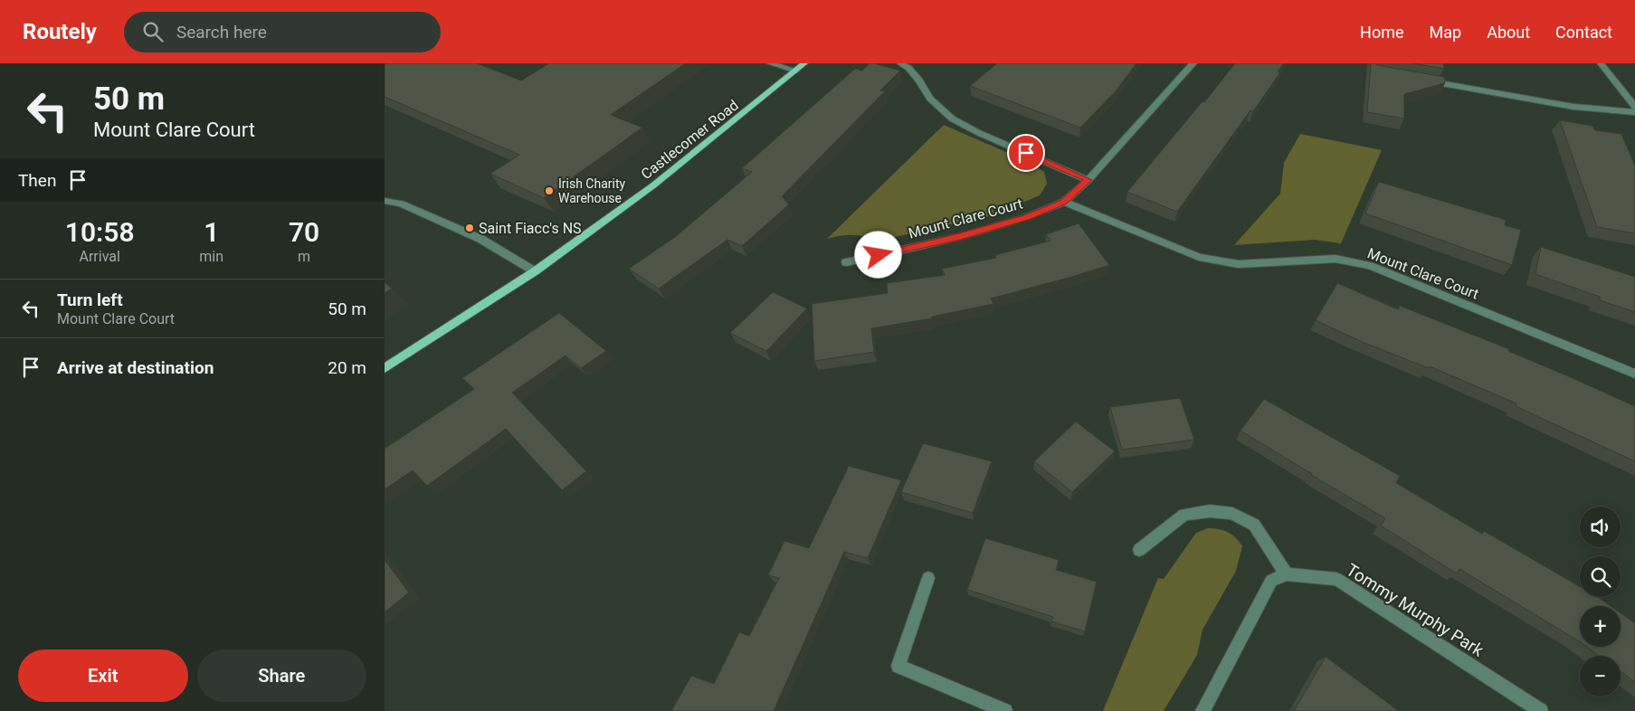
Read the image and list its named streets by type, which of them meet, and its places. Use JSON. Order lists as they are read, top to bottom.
{
  "streets": {
    "main road": ["Castlecomer Road"],
    "street": ["Mount Clare Court", "Tommy Murphy Park"]
  },
  "places": ["Irish Charity Warehouse", "Saint Fiacc's NS"],
  "page": {
    "header": "Routely",
    "search": "Search here",
    "nav": [
      "Home",
      "Map",
      "About",
      "Contact"
    ],
    "turn": ["50 m", "Mount Clare Court"],
    "then": "Then",
    "eta": [
      "10:58",
      "Arrival",
      "1",
      "min",
      "70",
      "m"
    ],
    "list": [
      {
        "name": "Turn left",
        "note": "Mount Clare Court",
        "value": "50 m"
      },
      {
        "name": "Arrive at destination",
        "value": "20 m"
      }
    ],
    "map_buttons": ["+", "−"],
    "buttons": ["Exit", "Share"]
  }
}
